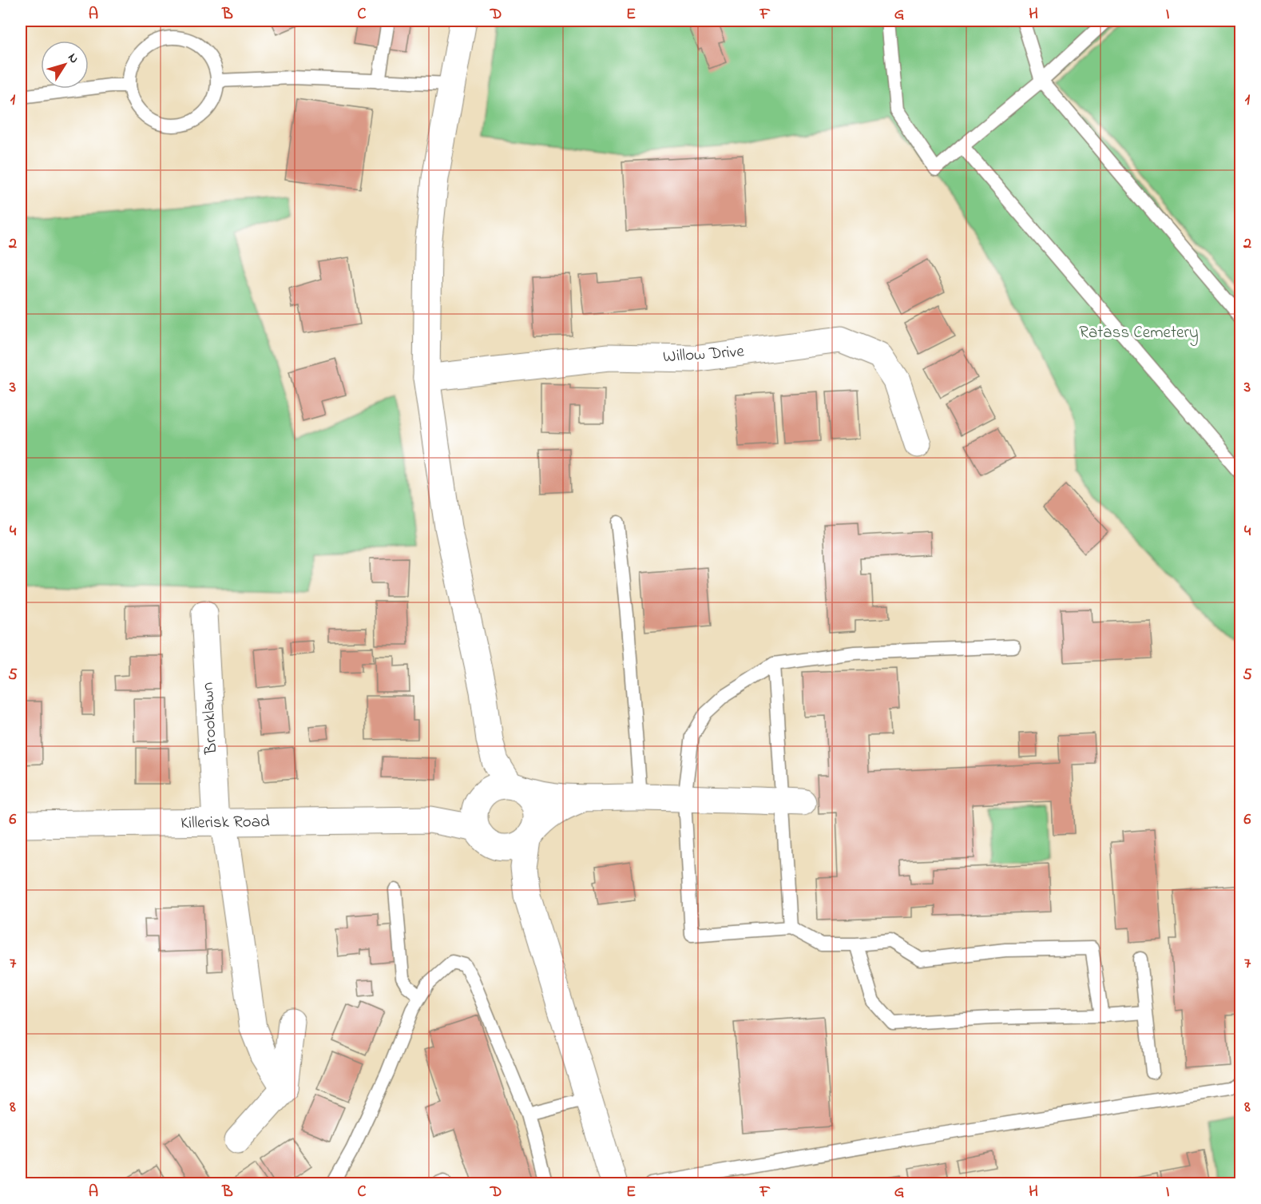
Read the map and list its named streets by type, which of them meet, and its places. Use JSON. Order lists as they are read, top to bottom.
{
  "streets": {
    "main road": ["Willow Drive", "Brooklawn", "Killerisk Road"]
  },
  "crossings": [
    ["Brooklawn", "Killerisk Road"]
  ],
  "parks": ["Ratass Cemetery"],
  "north": "top right",
  "grid": {
    "columns": [
      "A",
      "B",
      "C",
      "D",
      "E",
      "F",
      "G",
      "H",
      "I"
    ],
    "rows": [
      "1",
      "2",
      "3",
      "4",
      "5",
      "6",
      "7",
      "8"
    ]
  }
}
